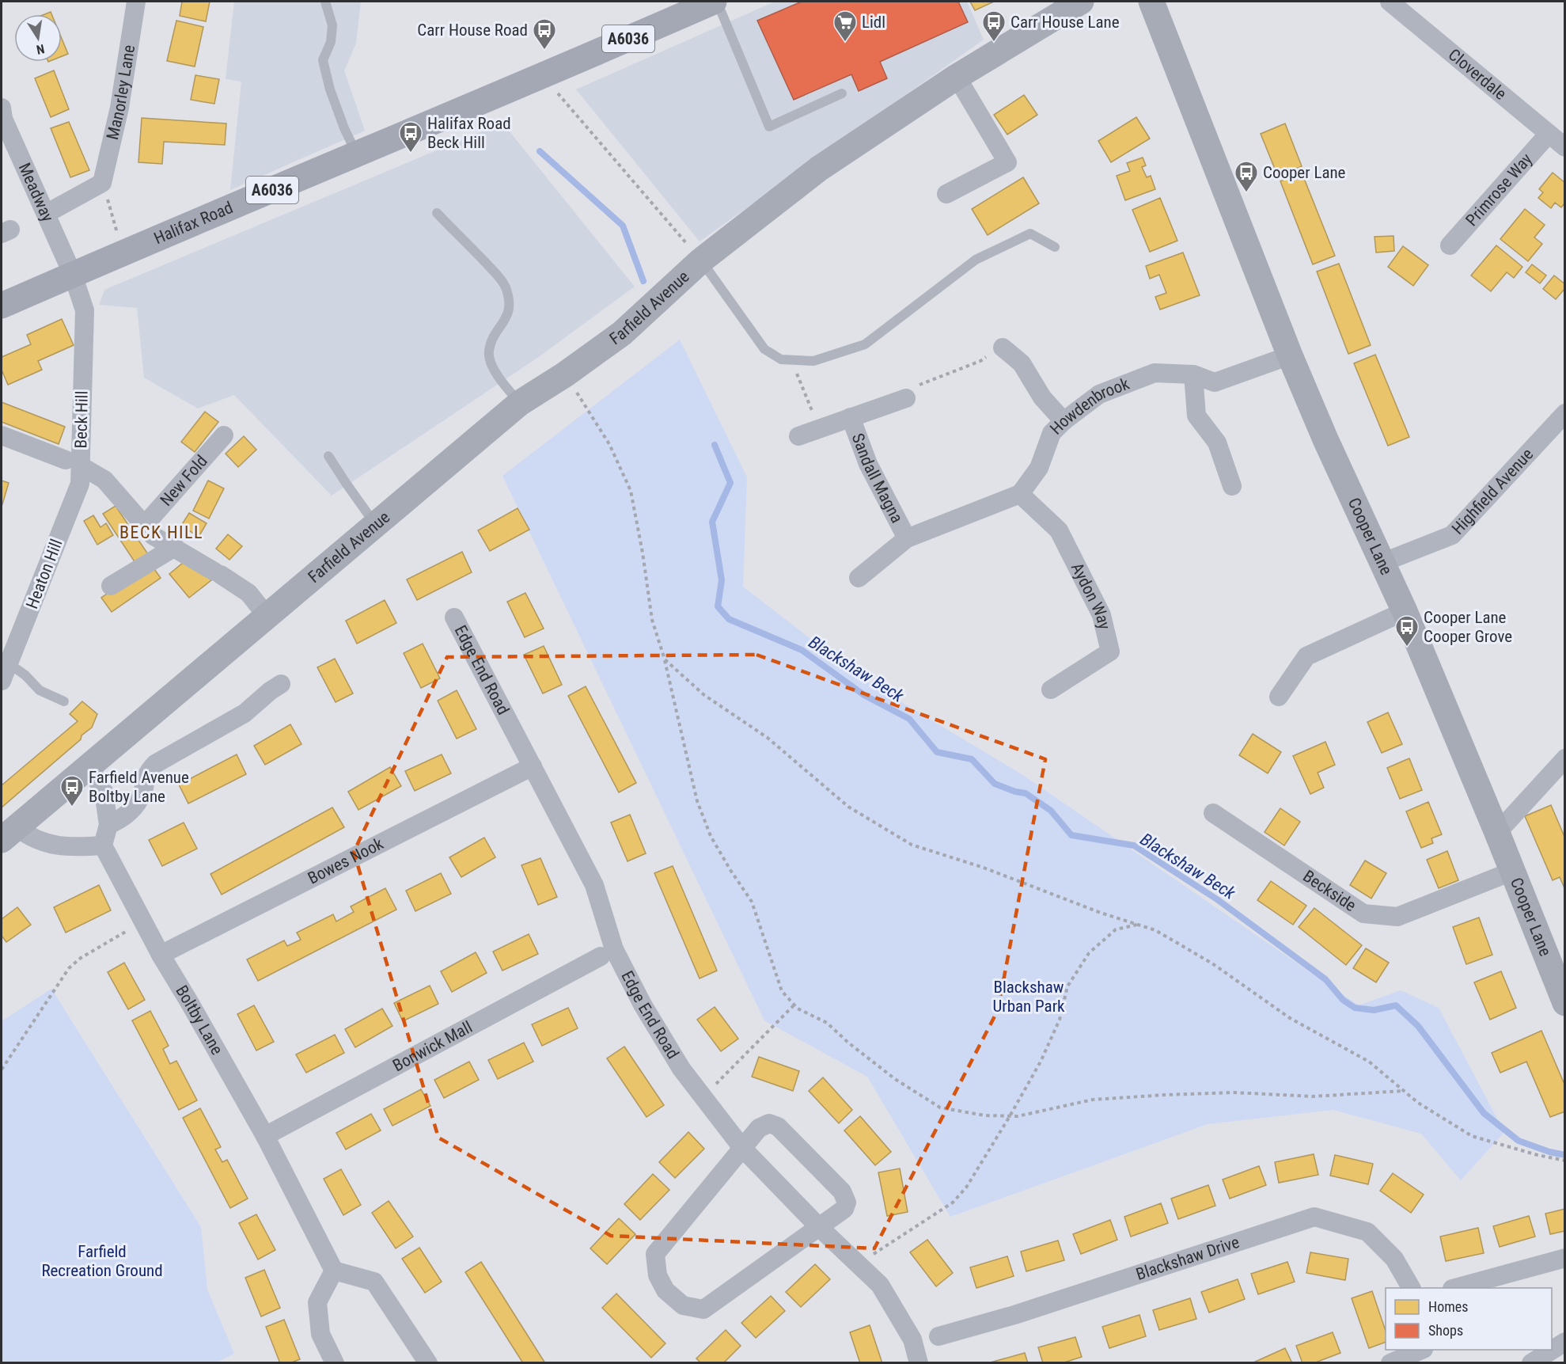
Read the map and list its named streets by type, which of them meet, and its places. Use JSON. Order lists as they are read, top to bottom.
{
  "streets": {
    "highway": ["A6036", "Halifax Road"],
    "street": [
      "Cloverdale",
      "Manorley Lane",
      "Primrose Way",
      "Meadway",
      "Farfield Avenue",
      "Howdenbrook",
      "Beck Hill",
      "Sandall Magna",
      "New Fold",
      "Highfield Avenue",
      "Cooper Lane",
      "Heaton Hill",
      "Aydon Way",
      "Edge End Road",
      "Bowes Nook",
      "Beckside",
      "Boltby Lane",
      "Bonwick Mall",
      "Blackshaw Drive"
    ]
  },
  "crossings": [
    ["A6036", "Halifax Road"],
    ["Cloverdale", "Primrose Way"],
    ["Meadway", "Halifax Road"],
    ["Meadway", "Beck Hill"],
    ["Halifax Road", "Beck Hill"],
    ["Farfield Avenue", "Beck Hill"],
    ["Howdenbrook", "Cooper Lane"],
    ["Howdenbrook", "Aydon Way"],
    ["Beck Hill", "New Fold"],
    ["Beck Hill", "Heaton Hill"],
    ["Highfield Avenue", "Cooper Lane"],
    ["Cooper Lane", "Beckside"],
    ["Edge End Road", "Bowes Nook"],
    ["Bowes Nook", "Boltby Lane"],
    ["Boltby Lane", "Bonwick Mall"]
  ],
  "districts": ["BECK HILL"],
  "water": ["Blackshaw Beck"],
  "parks": ["Blackshaw Urban Park", "Farfield Recreation Ground"],
  "places": {
    "supermarket": ["Lidl"],
    "bus stop": [
      "Carr House Lane",
      "Carr House Road",
      "Halifax Road Beck Hill",
      "Cooper Lane",
      "Cooper Lane Cooper Grove",
      "Farfield Avenue Boltby Lane"
    ]
  },
  "legend": ["Homes", "Shops"],
  "north": "bottom"
}
